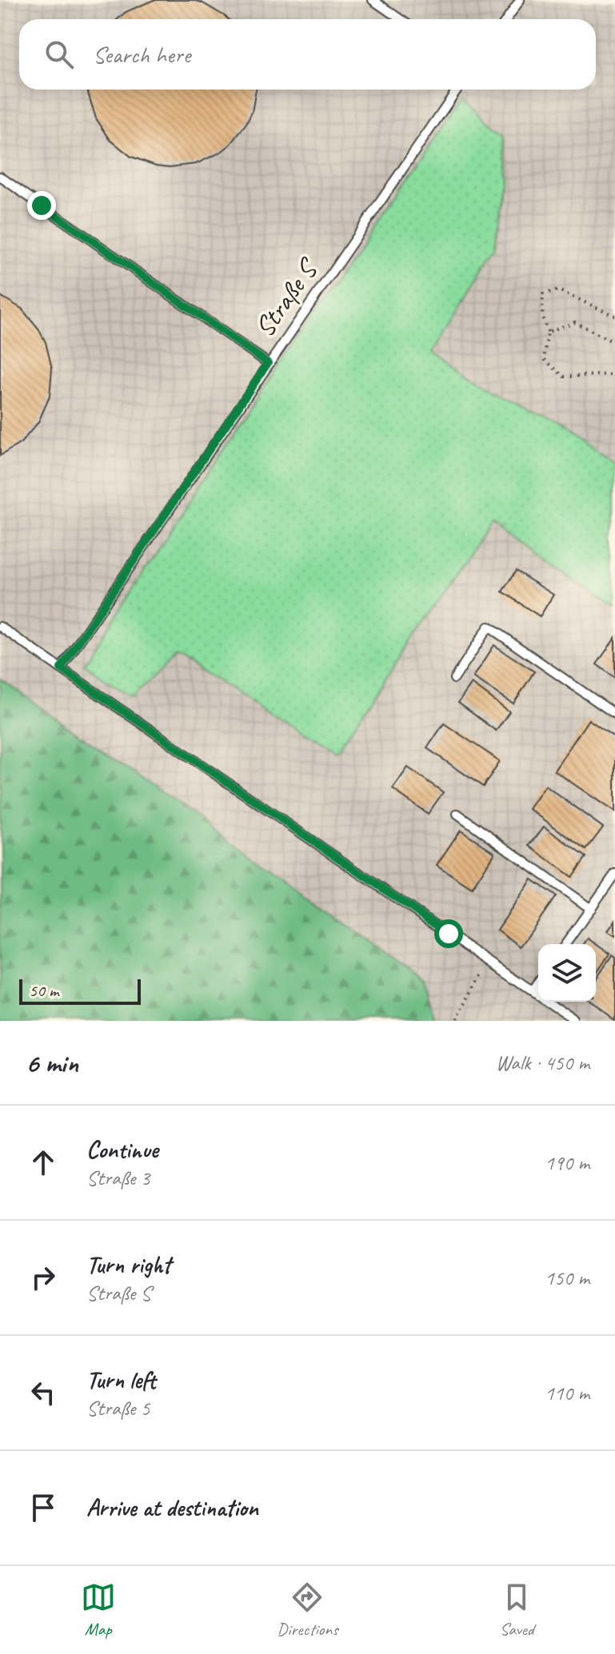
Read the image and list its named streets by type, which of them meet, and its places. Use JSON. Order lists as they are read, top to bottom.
{
  "streets": {
    "lane": ["Straße S"]
  },
  "scale_bar": "50 m",
  "page": {
    "search": "Search here",
    "scale": "50 m",
    "heading": ["6 min", "Walk · 450 m"],
    "list": [
      ["Continue", "Straße 3", "190 m"],
      ["Turn right", "Straße S", "150 m"],
      ["Turn left", "Straße 5", "110 m"],
      "Arrive at destination"
    ],
    "nav": ["Map", "Directions", "Saved"]
  }
}
